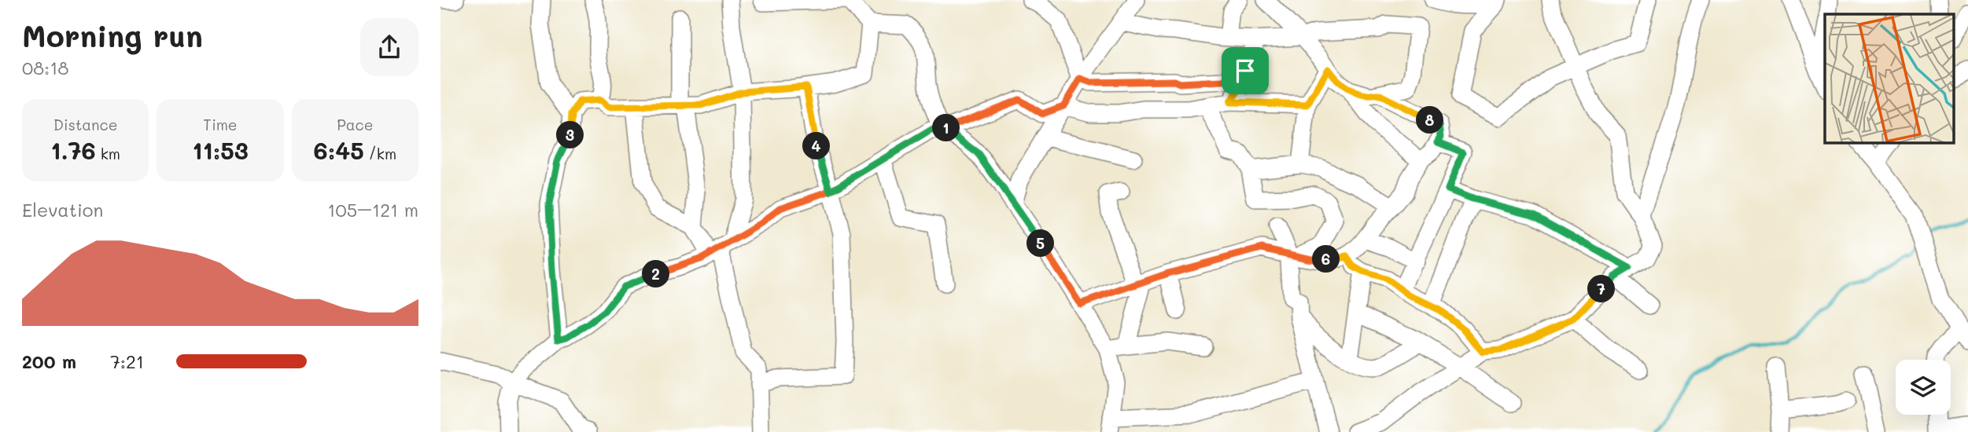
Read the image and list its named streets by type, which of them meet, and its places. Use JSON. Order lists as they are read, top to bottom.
{
  "page": {
    "heading": ["Morning run", "08:18"],
    "stats": [
      ["Distance", "1.76 km"],
      ["Time", "11:53"],
      ["Pace", "6:45 /km"]
    ],
    "pins": [
      "8",
      "1",
      "3",
      "4",
      "5",
      "6",
      "2",
      "7"
    ],
    "chart": ["Elevation", "105–121 m"],
    "list": [
      {
        "name": "200 m",
        "note": "7:21"
      }
    ]
  }
}
